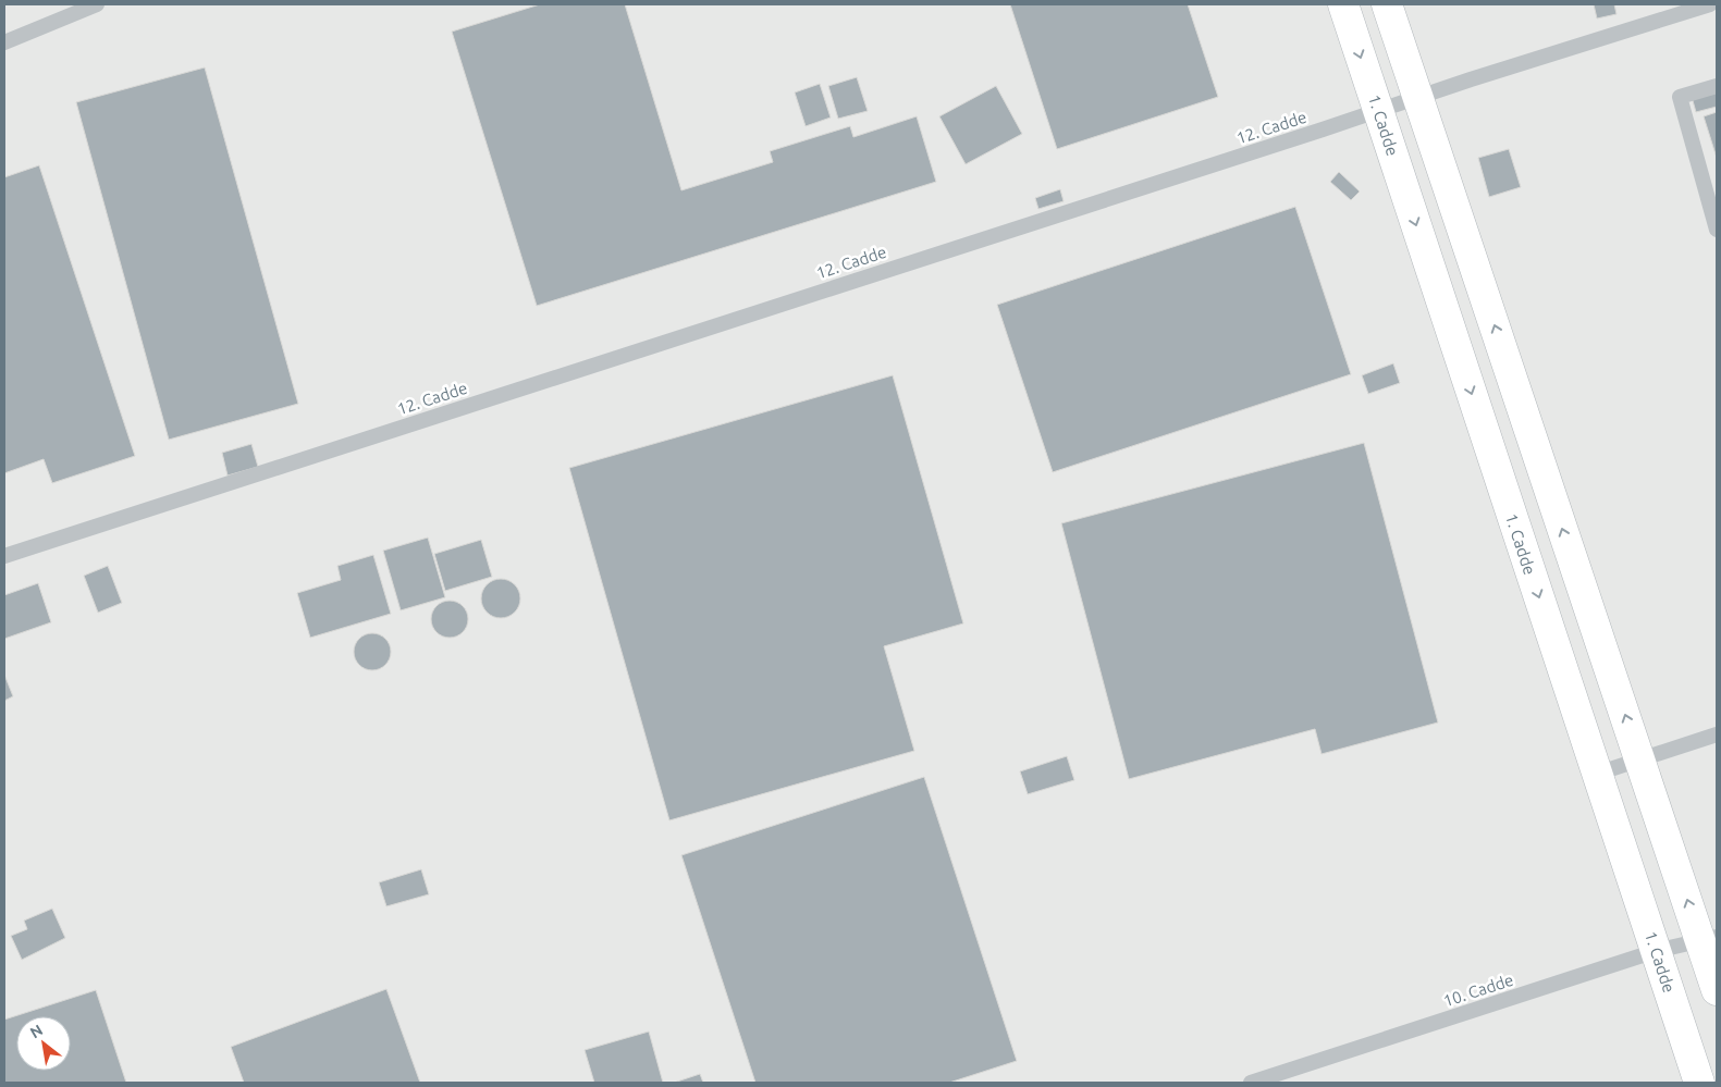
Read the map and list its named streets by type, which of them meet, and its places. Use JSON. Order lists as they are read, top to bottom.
{
  "streets": {
    "street": ["1. Cadde"],
    "lane": ["12. Cadde", "10. Cadde"]
  },
  "crossings": [
    ["1. Cadde", "12. Cadde"],
    ["1. Cadde", "10. Cadde"]
  ],
  "north": "top left"
}
